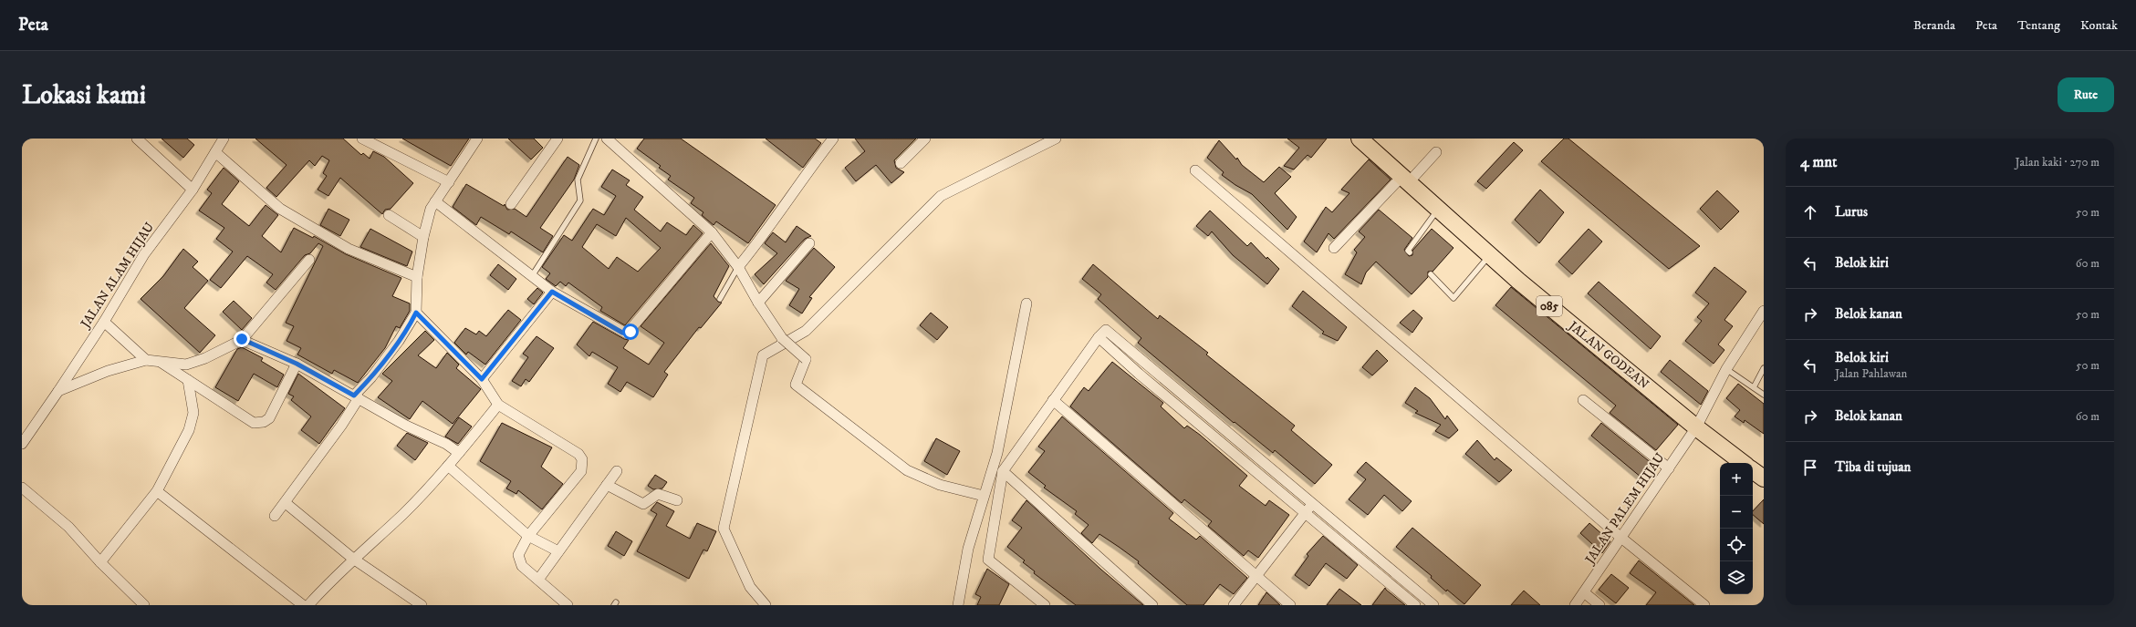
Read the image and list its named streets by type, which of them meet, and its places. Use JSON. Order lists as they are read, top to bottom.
{
  "streets": {
    "main road": ["085", "JALAN GODEAN"],
    "street": ["JALAN ALAM HIJAU", "JALAN PALEM HIJAU"]
  },
  "crossings": [
    ["JALAN GODEAN", "JALAN PALEM HIJAU"]
  ],
  "page": {
    "header": "Peta",
    "nav": [
      "Beranda",
      "Peta",
      "Tentang",
      "Kontak"
    ],
    "buttons": "Rute",
    "title": "Lokasi kami",
    "heading": ["4 mnt", "Jalan kaki · 270 m"],
    "list": [
      ["Lurus", "50 m"],
      ["Belok kiri", "60 m"],
      ["Belok kanan", "50 m"],
      ["Belok kiri", "Jalan Pahlawan", "50 m"],
      ["Belok kanan", "60 m"],
      "Tiba di tujuan"
    ],
    "map_buttons": ["+", "−"]
  }
}
